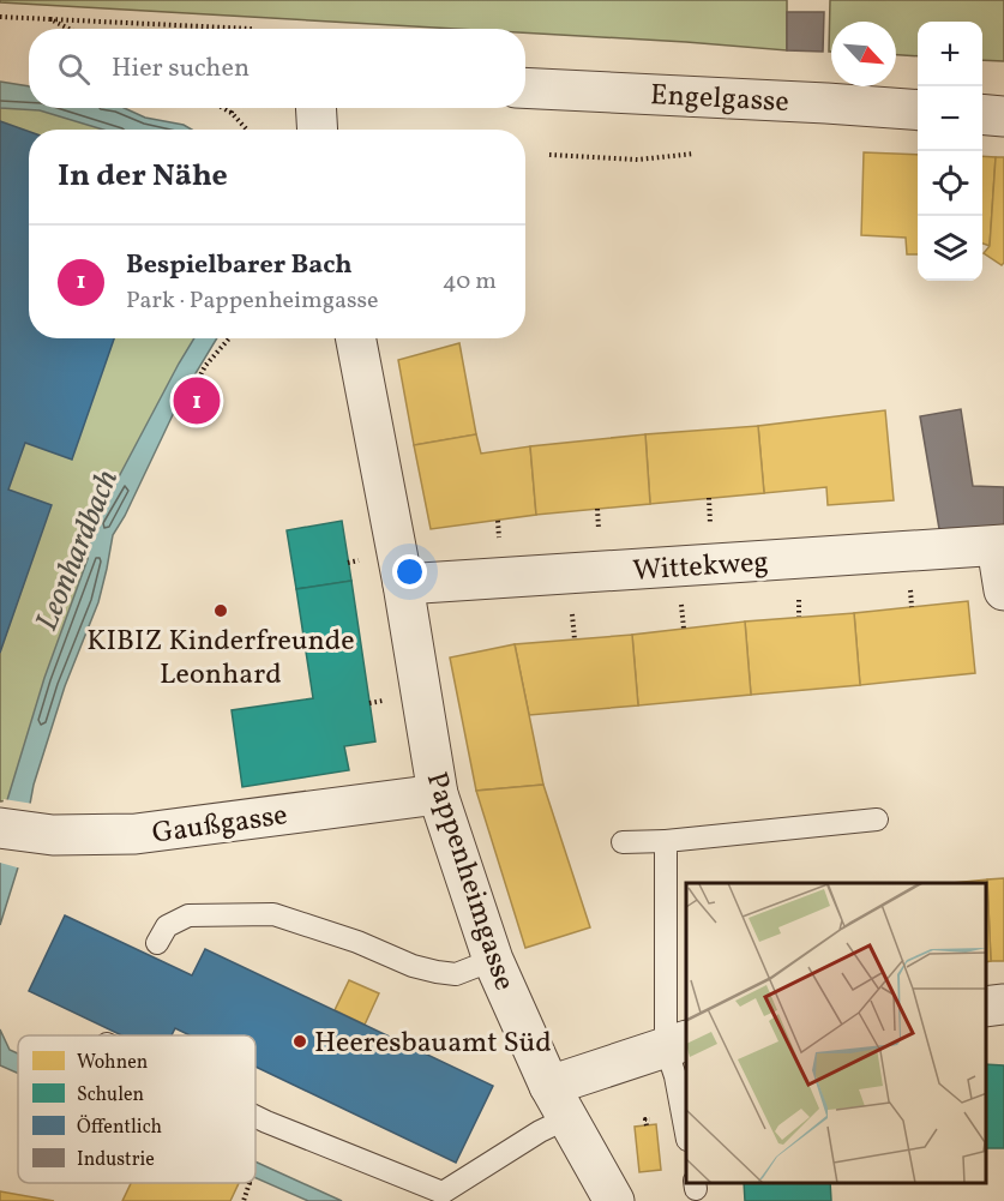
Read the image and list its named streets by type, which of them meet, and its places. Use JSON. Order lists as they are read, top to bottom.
{
  "streets": {
    "street": [
      "Engelgasse",
      "Wittekweg",
      "Gaußgasse",
      "Pappenheimgasse"
    ]
  },
  "crossings": [
    ["Wittekweg", "Pappenheimgasse"],
    ["Gaußgasse", "Pappenheimgasse"]
  ],
  "water": ["Leonhardbach"],
  "places": ["KIBIZ Kinderfreunde Leonhard", "Heeresbauamt Süd"],
  "legend": [
    "Wohnen",
    "Schulen",
    "Öffentlich",
    "Industrie"
  ],
  "north": "bottom right",
  "page": {
    "map_buttons": ["+", "−"],
    "search": "Hier suchen",
    "heading": "In der Nähe",
    "list": [
      {
        "mark": "1",
        "name": "Bespielbarer Bach",
        "note": "Park · Pappenheimgasse",
        "value": "40 m"
      }
    ],
    "pins": "1"
  }
}
